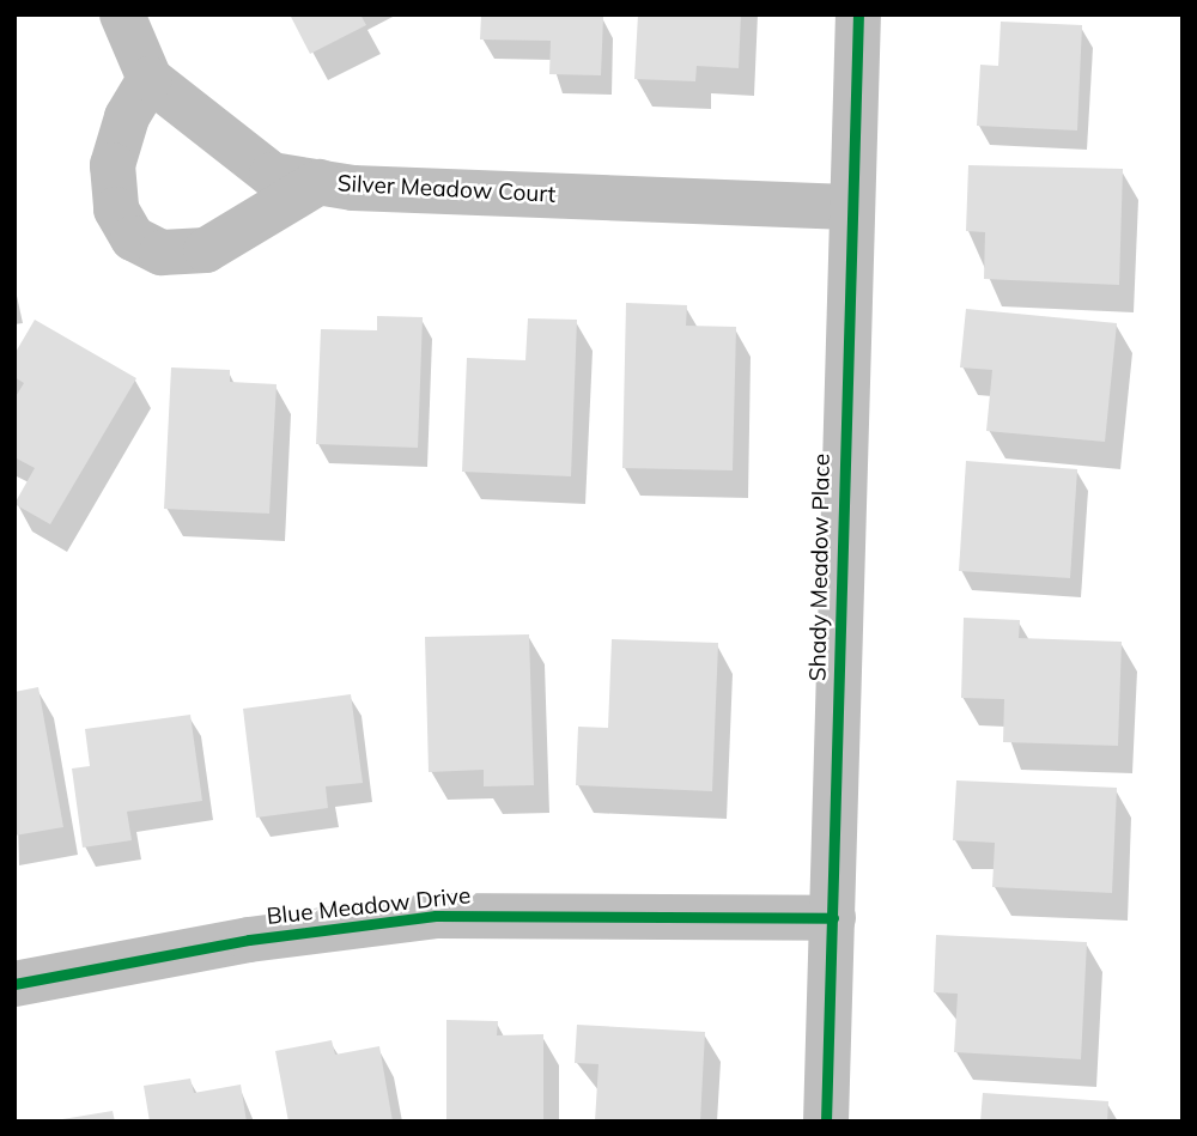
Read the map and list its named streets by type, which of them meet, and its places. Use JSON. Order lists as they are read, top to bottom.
{
  "streets": {
    "street": ["Silver Meadow Court", "Shady Meadow Place", "Blue Meadow Drive"]
  },
  "crossings": [
    ["Silver Meadow Court", "Shady Meadow Place"],
    ["Shady Meadow Place", "Blue Meadow Drive"]
  ]
}
